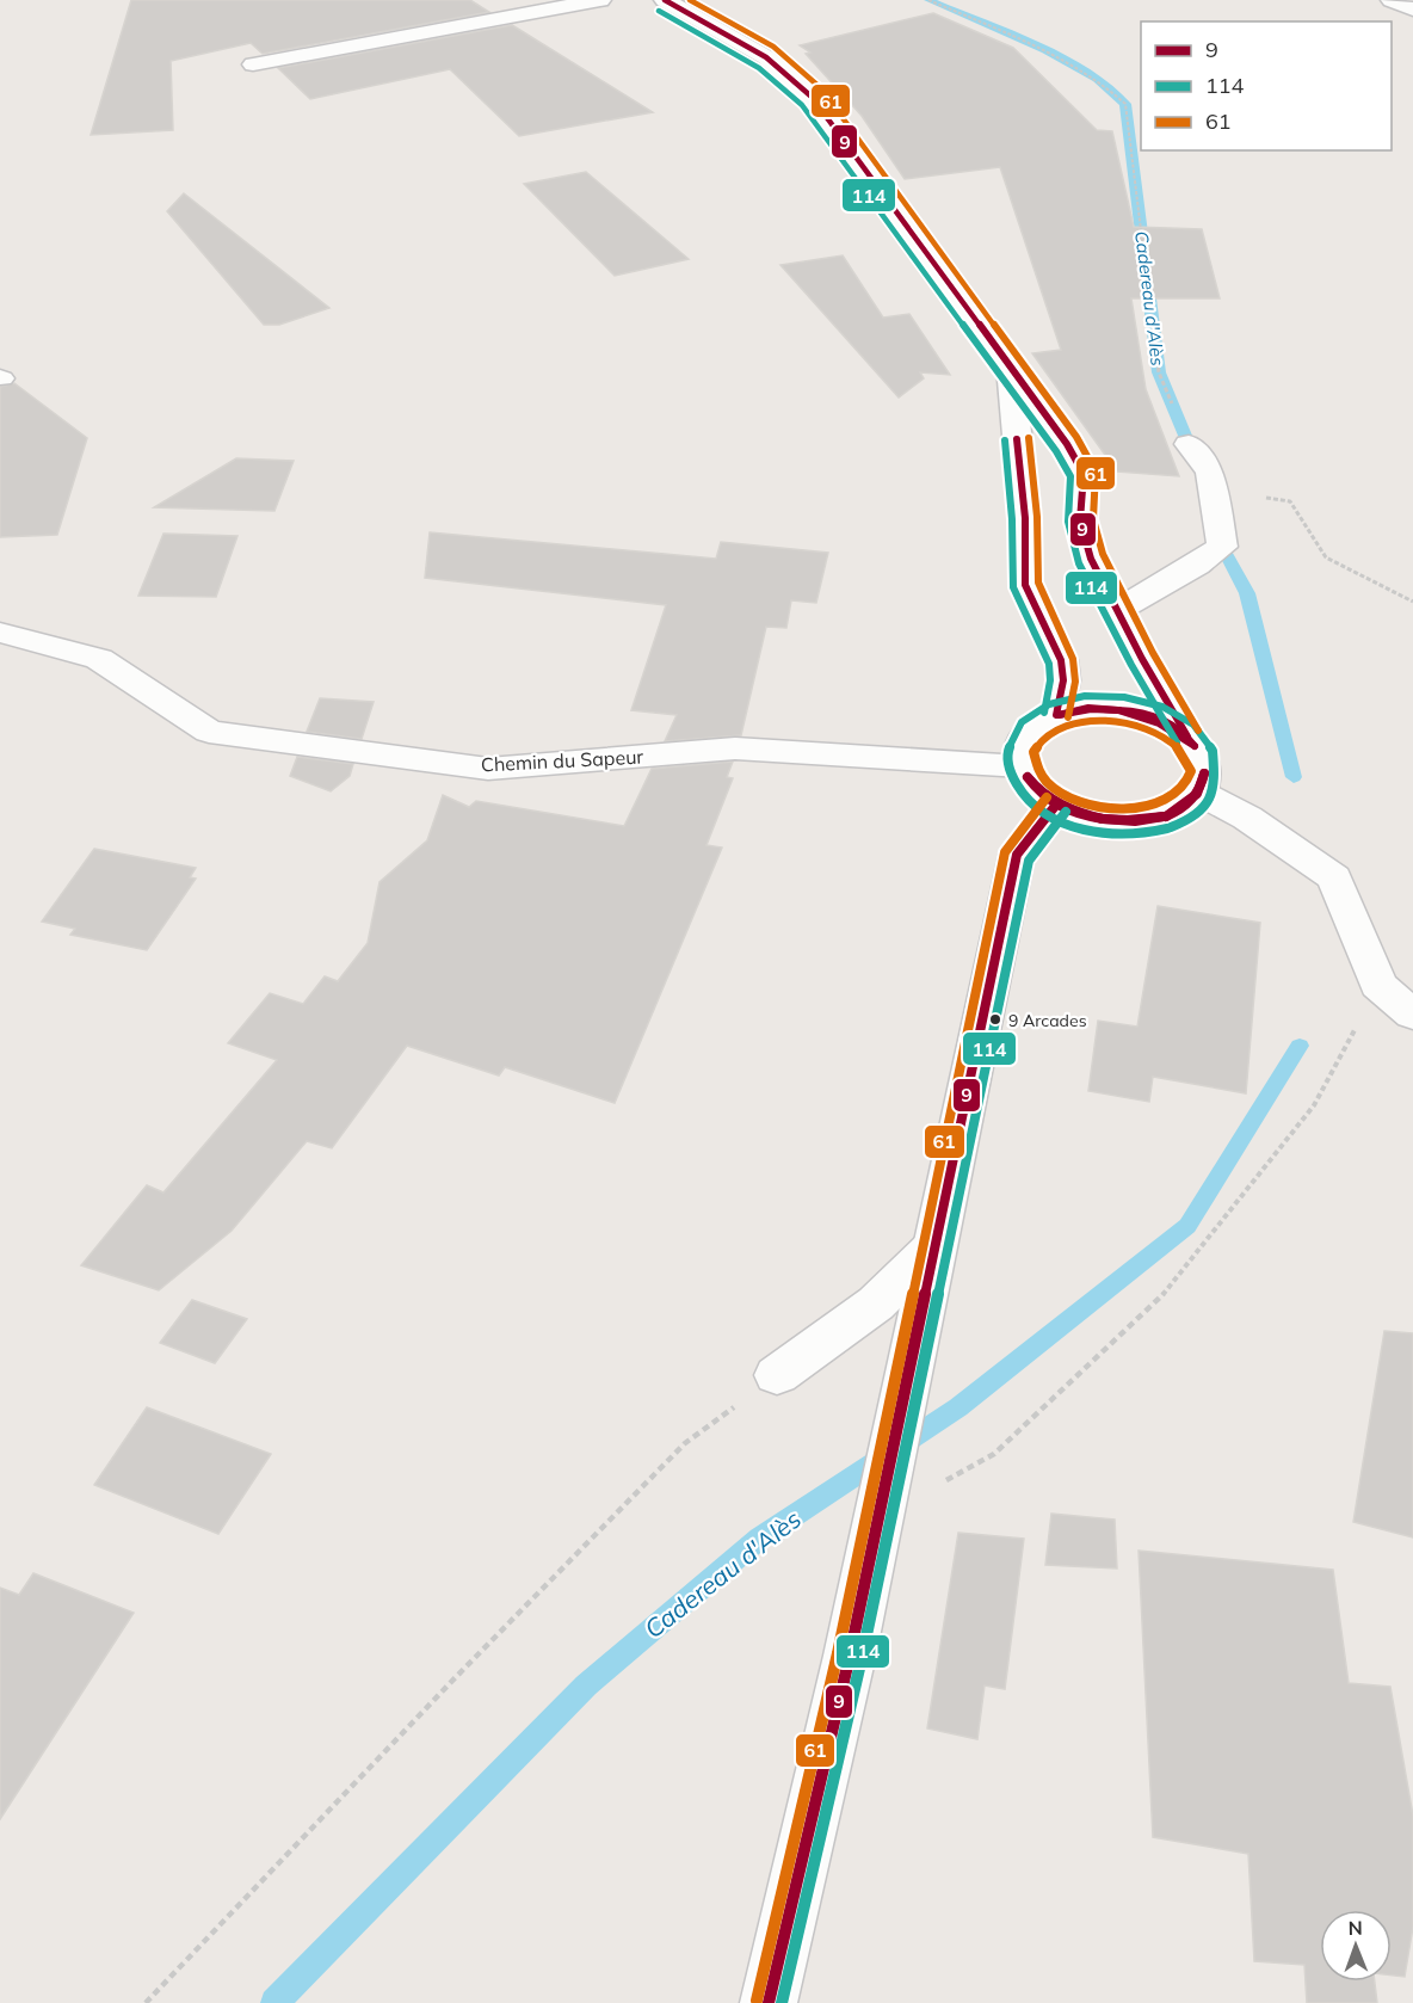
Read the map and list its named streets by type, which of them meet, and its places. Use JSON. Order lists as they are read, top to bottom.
{
  "streets": {
    "main road": ["Chemin du Sapeur"]
  },
  "water": ["Cadereau d'Alès"],
  "places": ["9 Arcades"],
  "lines": ["transit line 9", "transit line 61", "transit line 114"],
  "legend": ["9", "114", "61"],
  "north": "top"
}
